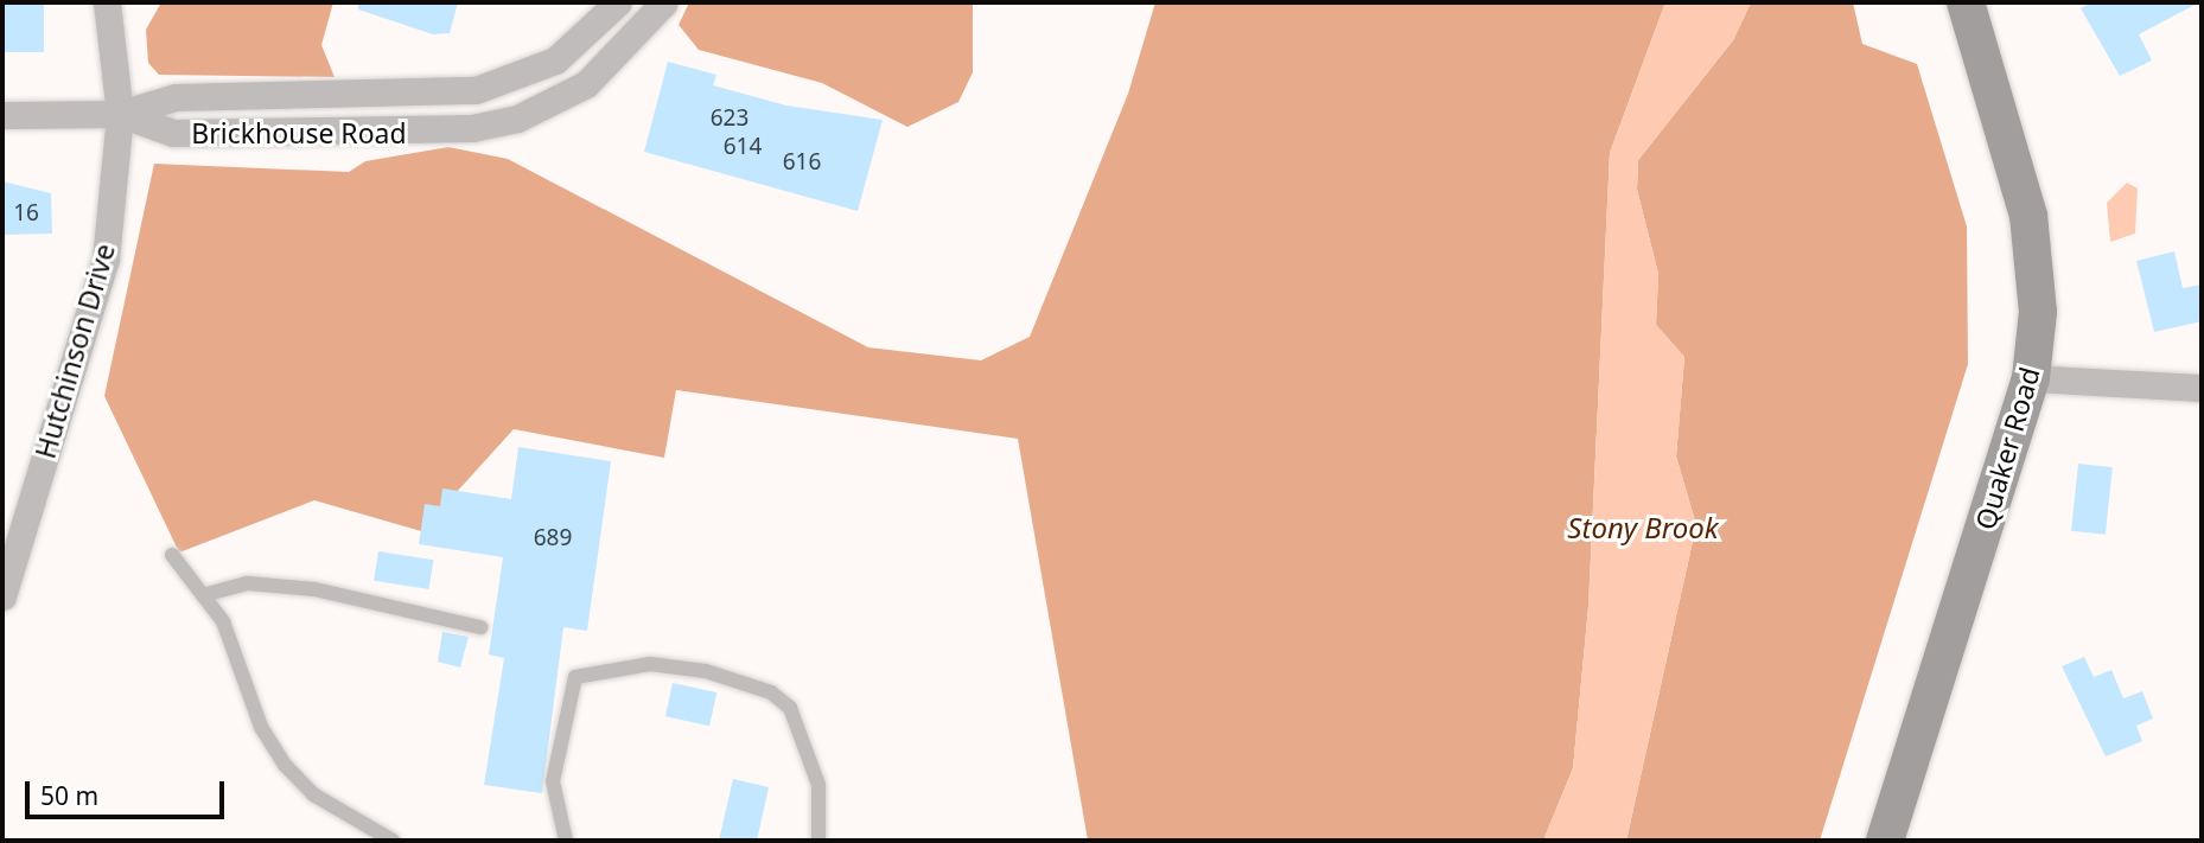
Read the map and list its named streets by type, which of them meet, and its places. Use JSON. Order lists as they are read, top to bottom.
{
  "streets": {
    "street": ["Brickhouse Road", "Hutchinson Drive", "Quaker Road"]
  },
  "crossings": [
    ["Brickhouse Road", "Hutchinson Drive"]
  ],
  "water": ["Stony Brook"],
  "house_numbers": [
    "623",
    "614",
    "616",
    "16",
    "689"
  ],
  "scale_bar": "50 m"
}
